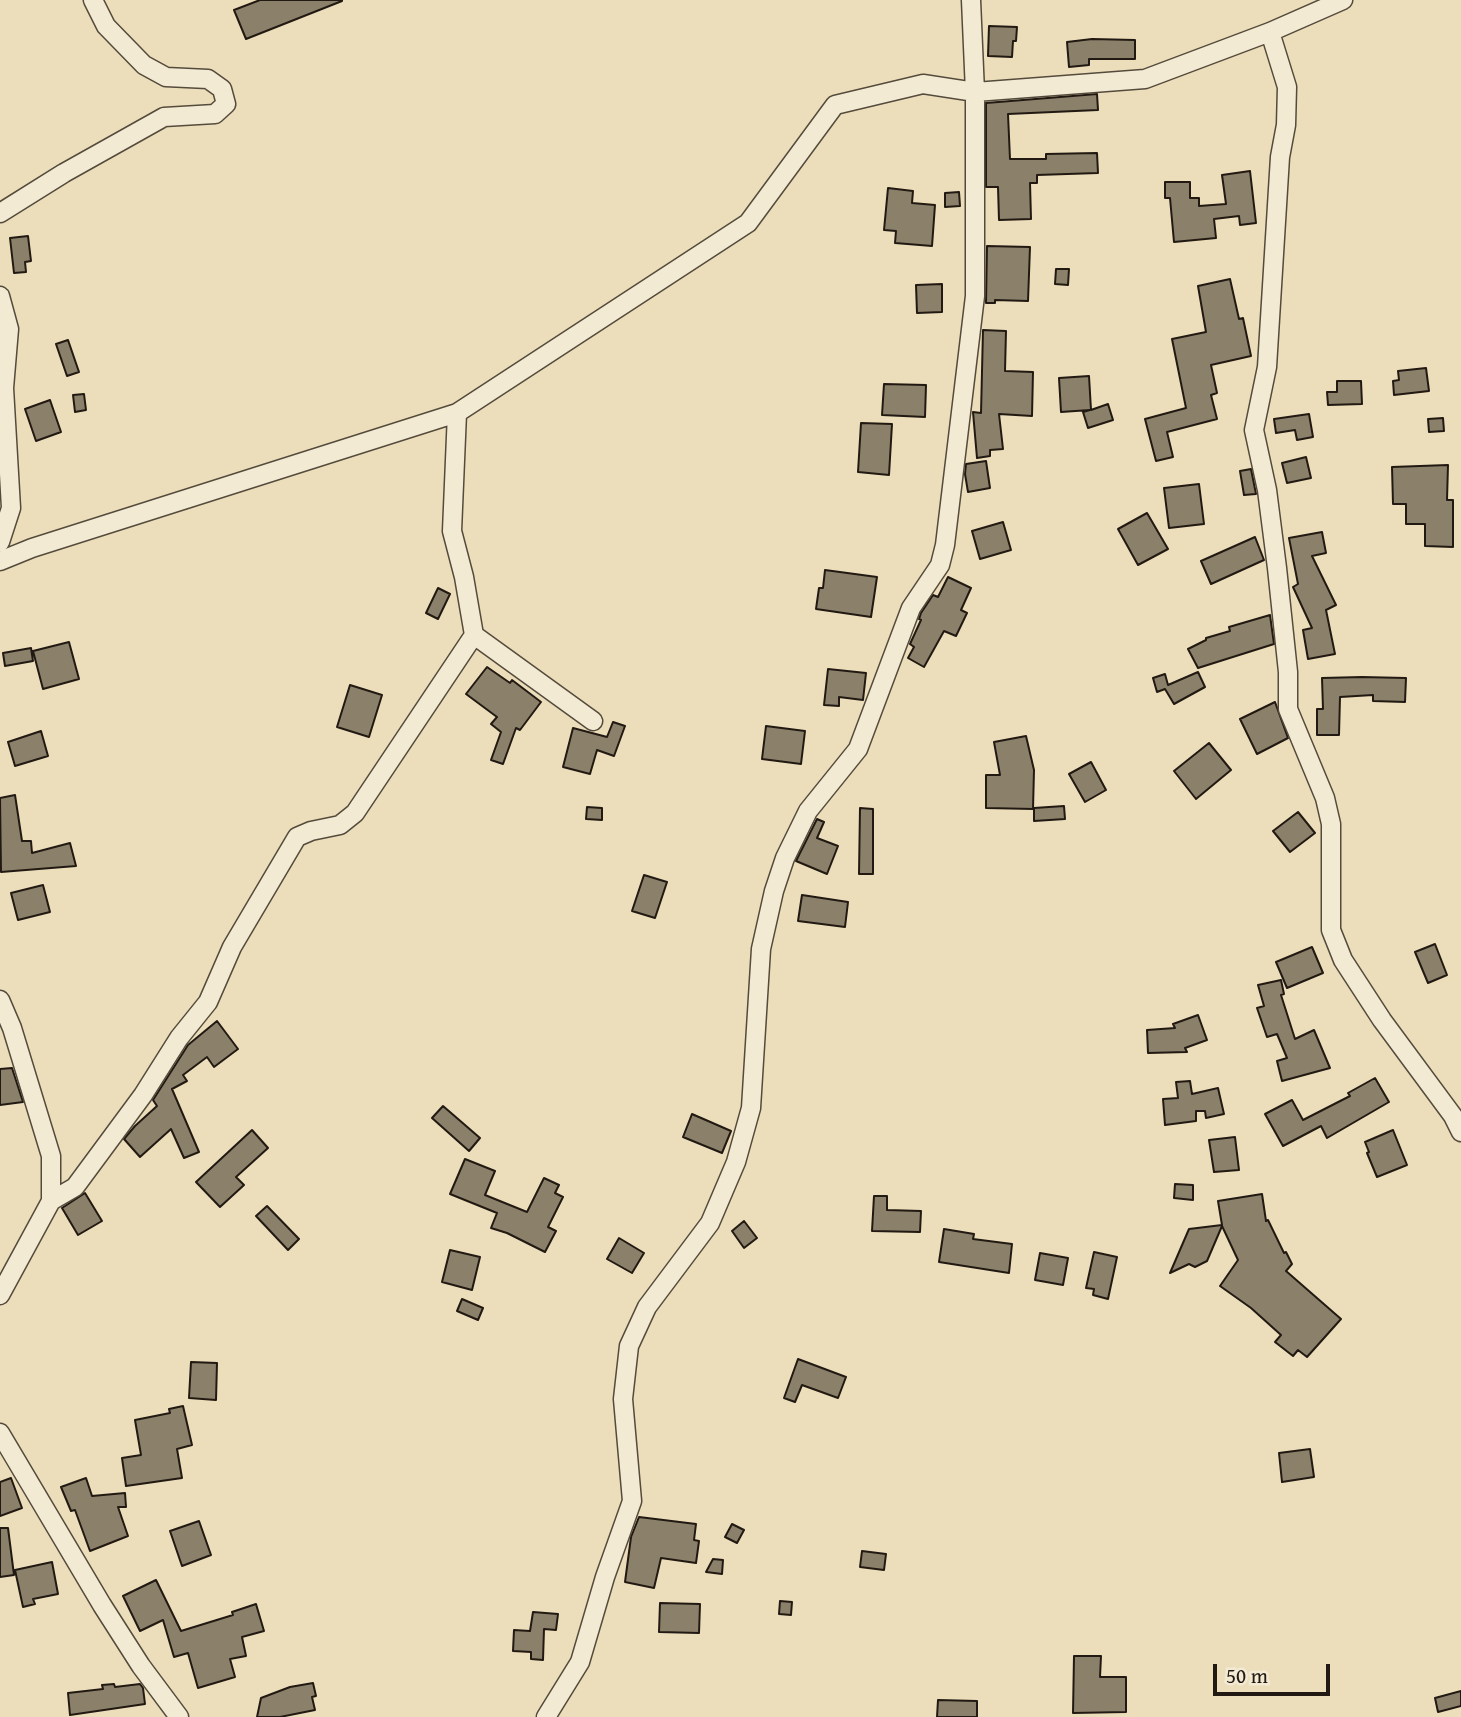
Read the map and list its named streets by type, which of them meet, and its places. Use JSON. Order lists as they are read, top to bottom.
{
  "scale_bar": "50 m"
}
